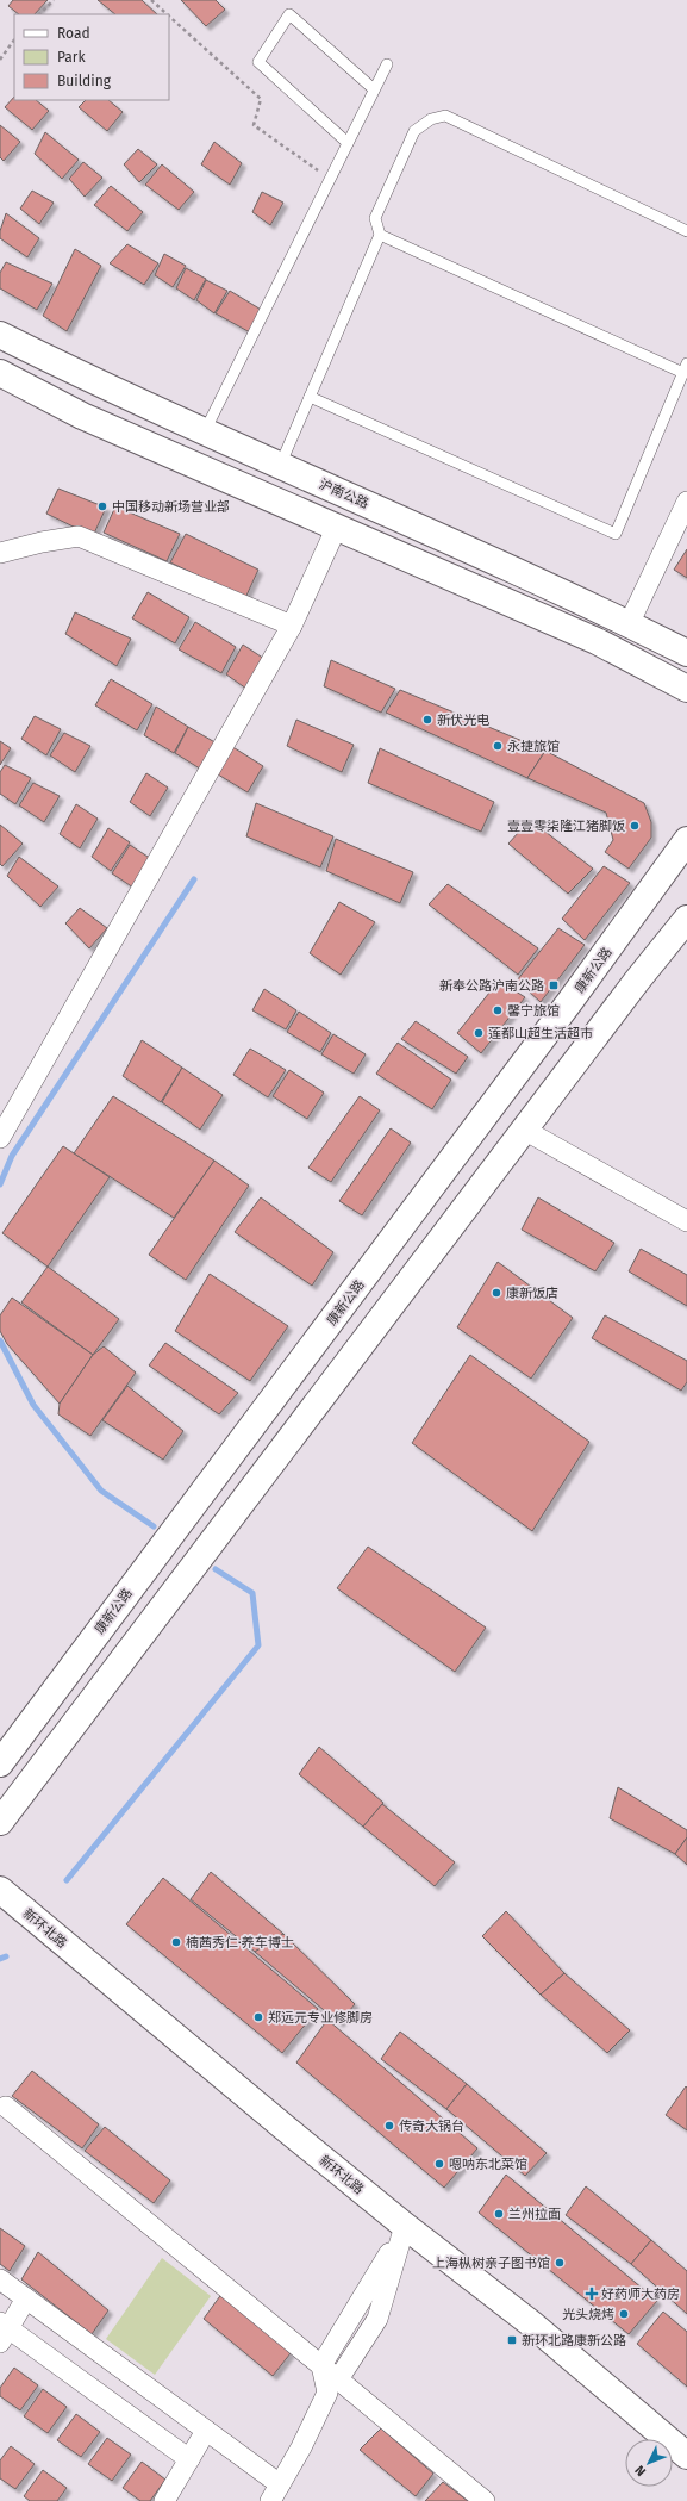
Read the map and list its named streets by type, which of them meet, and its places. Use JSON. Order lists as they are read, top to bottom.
{
  "streets": {
    "main road": ["沪南公路", "康新公路", "新环北路"]
  },
  "places": {
    "other": [
      "中国移动新场营业部",
      "新伏光电",
      "永捷旅馆",
      "壹壹零柒隆江猪脚饭",
      "馨宁旅馆",
      "莲都山超生活超市",
      "康新饭店",
      "楠茜秀仁·养车博士",
      "郑远元专业修脚房",
      "传奇大锅台",
      "嗯呐东北菜馆",
      "兰州拉面",
      "上海枞树亲子图书馆",
      "光头烧烤"
    ],
    "transit": ["新奉公路沪南公路", "新环北路康新公路"],
    "health": ["好药师大药房"]
  },
  "legend": ["Road", "Park", "Building"],
  "north": "bottom left"
}
